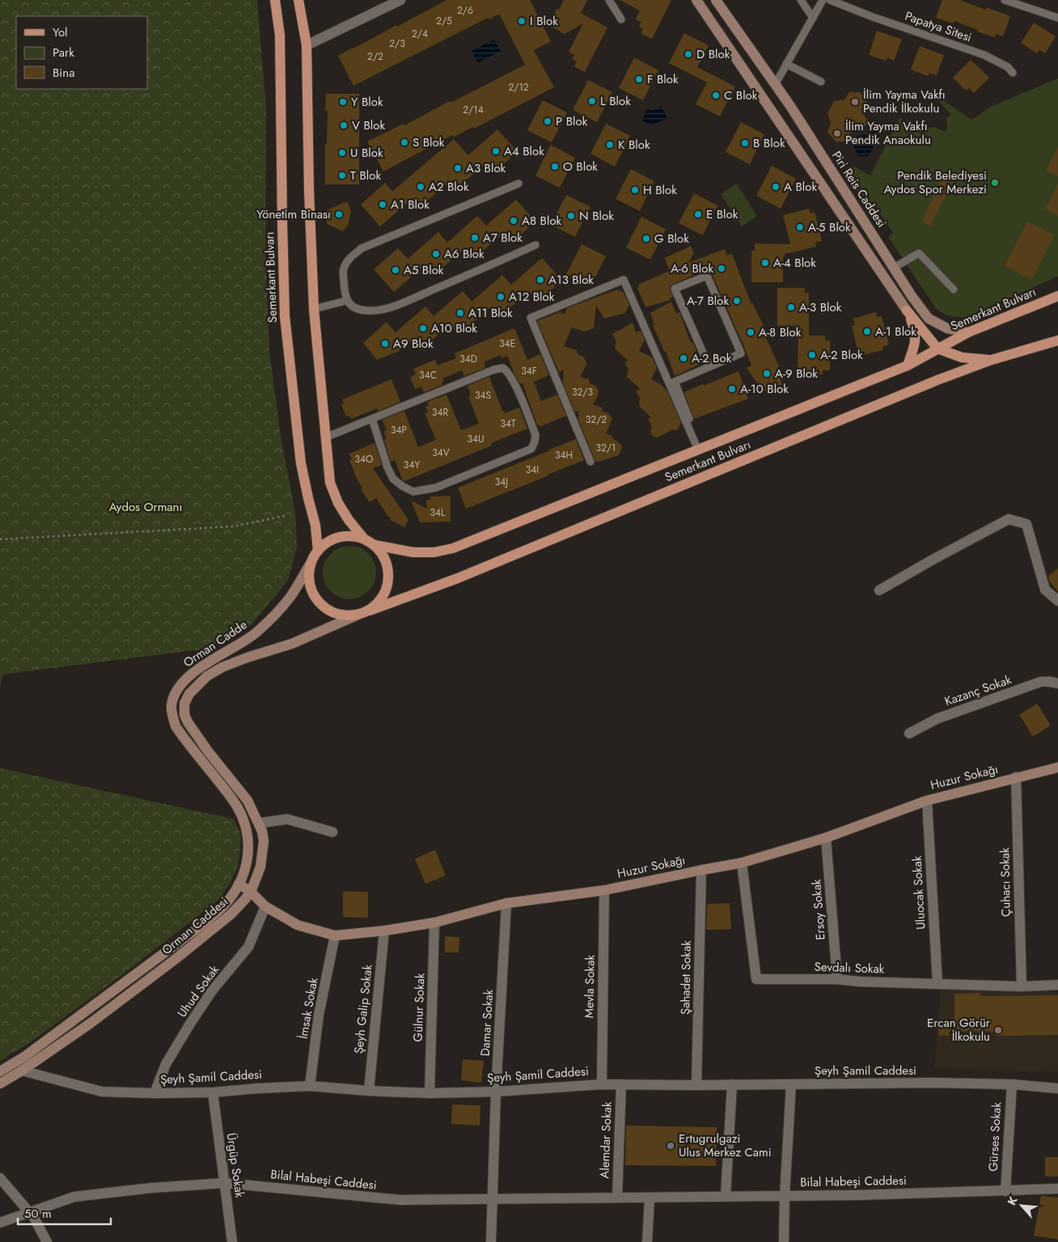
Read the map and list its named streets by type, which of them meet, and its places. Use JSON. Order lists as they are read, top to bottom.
{
  "streets": {
    "main road": ["Semerkant Bulvarı"],
    "street": [
      "Piri Reis Caddesi",
      "Orman Cadde",
      "Kazanç Sokak",
      "Huzur Sokağı",
      "Çuhacı Sokak",
      "Uluocak Sokak",
      "Ersoy Sokak",
      "Orman Caddesi",
      "Sevdalı Sokak",
      "Şahadet Sokak",
      "Mevla Sokak",
      "Uhud Sokak",
      "Gülnur Sokak",
      "İmsak Sokak",
      "Şeyh Galip Sokak",
      "Damar Sokak",
      "Şeyh Şamil Caddesi",
      "Gürses Sokak",
      "Alemdar Sokak",
      "Ürgüp Sokak",
      "Bilal Habeşi Caddesi"
    ],
    "lane": ["Papatya Sitesi"]
  },
  "crossings": [
    ["Piri Reis Caddesi", "Semerkant Bulvarı"],
    ["Semerkant Bulvarı", "Orman Cadde"],
    ["Orman Cadde", "Orman Caddesi"],
    ["Huzur Sokağı", "Çuhacı Sokak"],
    ["Huzur Sokağı", "Uluocak Sokak"],
    ["Huzur Sokağı", "Ersoy Sokak"],
    ["Huzur Sokağı", "Orman Caddesi"],
    ["Huzur Sokağı", "Sevdalı Sokak"],
    ["Huzur Sokağı", "Şahadet Sokak"],
    ["Huzur Sokağı", "Mevla Sokak"],
    ["Huzur Sokağı", "Uhud Sokak"],
    ["Huzur Sokağı", "Gülnur Sokak"],
    ["Huzur Sokağı", "İmsak Sokak"],
    ["Huzur Sokağı", "Şeyh Galip Sokak"],
    ["Huzur Sokağı", "Damar Sokak"],
    ["Çuhacı Sokak", "Sevdalı Sokak"],
    ["Uluocak Sokak", "Sevdalı Sokak"],
    ["Ersoy Sokak", "Sevdalı Sokak"],
    ["Orman Caddesi", "Şeyh Şamil Caddesi"],
    ["Şahadet Sokak", "Şeyh Şamil Caddesi"],
    ["Mevla Sokak", "Şeyh Şamil Caddesi"],
    ["Uhud Sokak", "Şeyh Şamil Caddesi"],
    ["Gülnur Sokak", "Şeyh Şamil Caddesi"],
    ["İmsak Sokak", "Şeyh Şamil Caddesi"],
    ["Şeyh Galip Sokak", "Şeyh Şamil Caddesi"],
    ["Damar Sokak", "Şeyh Şamil Caddesi"],
    ["Damar Sokak", "Bilal Habeşi Caddesi"],
    ["Şeyh Şamil Caddesi", "Gürses Sokak"],
    ["Şeyh Şamil Caddesi", "Alemdar Sokak"],
    ["Şeyh Şamil Caddesi", "Ürgüp Sokak"],
    ["Gürses Sokak", "Bilal Habeşi Caddesi"],
    ["Alemdar Sokak", "Bilal Habeşi Caddesi"],
    ["Ürgüp Sokak", "Bilal Habeşi Caddesi"]
  ],
  "parks": ["Aydos Ormanı"],
  "places": [
    "I Blok",
    "D Blok",
    "F Blok",
    "C Blok",
    "L Blok",
    "Y Blok",
    "İlim Yayma Vakfı Pendik İlkokulu",
    "P Blok",
    "V Blok",
    "İlim Yayma Vakfı Pendik Anaokulu",
    "S Blok",
    "B Blok",
    "K Blok",
    "A4 Blok",
    "U Blok",
    "O Blok",
    "A3 Blok",
    "T Blok",
    "Pendik Belediyesi Aydos Spor Merkezi",
    "A2 Blok",
    "A Blok",
    "H Blok",
    "A1 Blok",
    "Yönetim Binası",
    "E Blok",
    "N Blok",
    "A8 Blok",
    "A-5 Blok",
    "A7 Blok",
    "G Blok",
    "A6 Blok",
    "A-4 Blok",
    "A-6 Blok",
    "A5 Blok",
    "A13 Blok",
    "A12 Blok",
    "A-7 Blok",
    "A-3 Blok",
    "A11 Blok",
    "A10 Blok",
    "A-1 Blok",
    "A-8 Blok",
    "A9 Blok",
    "A-2 Blok",
    "A-2 Bok",
    "A-9 Blok",
    "A-10 Blok",
    "Ercan Görür İlkokulu",
    "Ertugrulgazi Ulus Merkez Cami"
  ],
  "house_numbers": [
    "2/6",
    "2/5",
    "2/4",
    "2/3",
    "2/2",
    "2/12",
    "2/14",
    "34E",
    "34D",
    "34F",
    "34C",
    "32/3",
    "34S",
    "34R",
    "32/2",
    "34T",
    "34P",
    "34U",
    "32/1",
    "34V",
    "34H",
    "34O",
    "34Y",
    "34I",
    "34J",
    "34L"
  ],
  "legend": ["Yol", "Park", "Bina"],
  "scale_bar": "50 m",
  "north": "top left"
}
